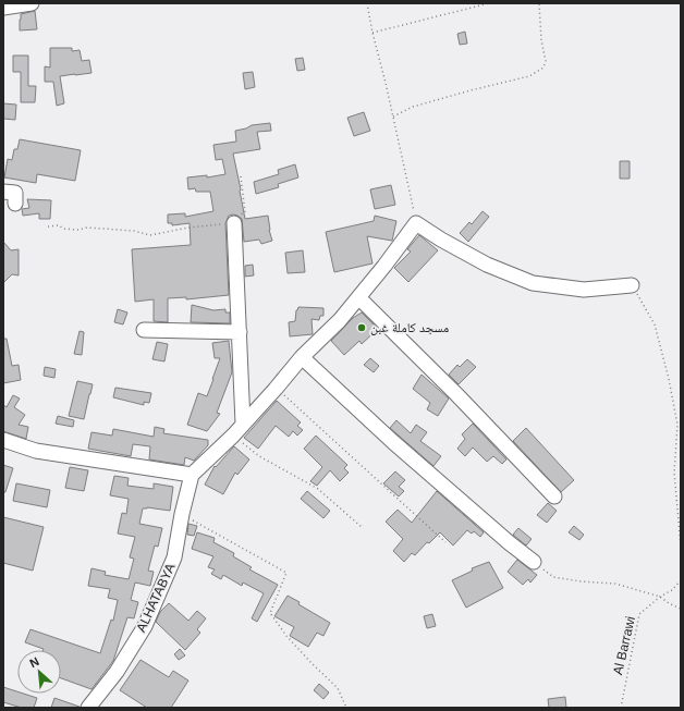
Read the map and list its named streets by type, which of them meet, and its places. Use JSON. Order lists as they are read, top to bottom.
{
  "streets": {
    "street": ["ALHATABYA"],
    "path": ["Al Barrawi"]
  },
  "places": ["مسجد كاملة غبن"],
  "north": "top left"
}
